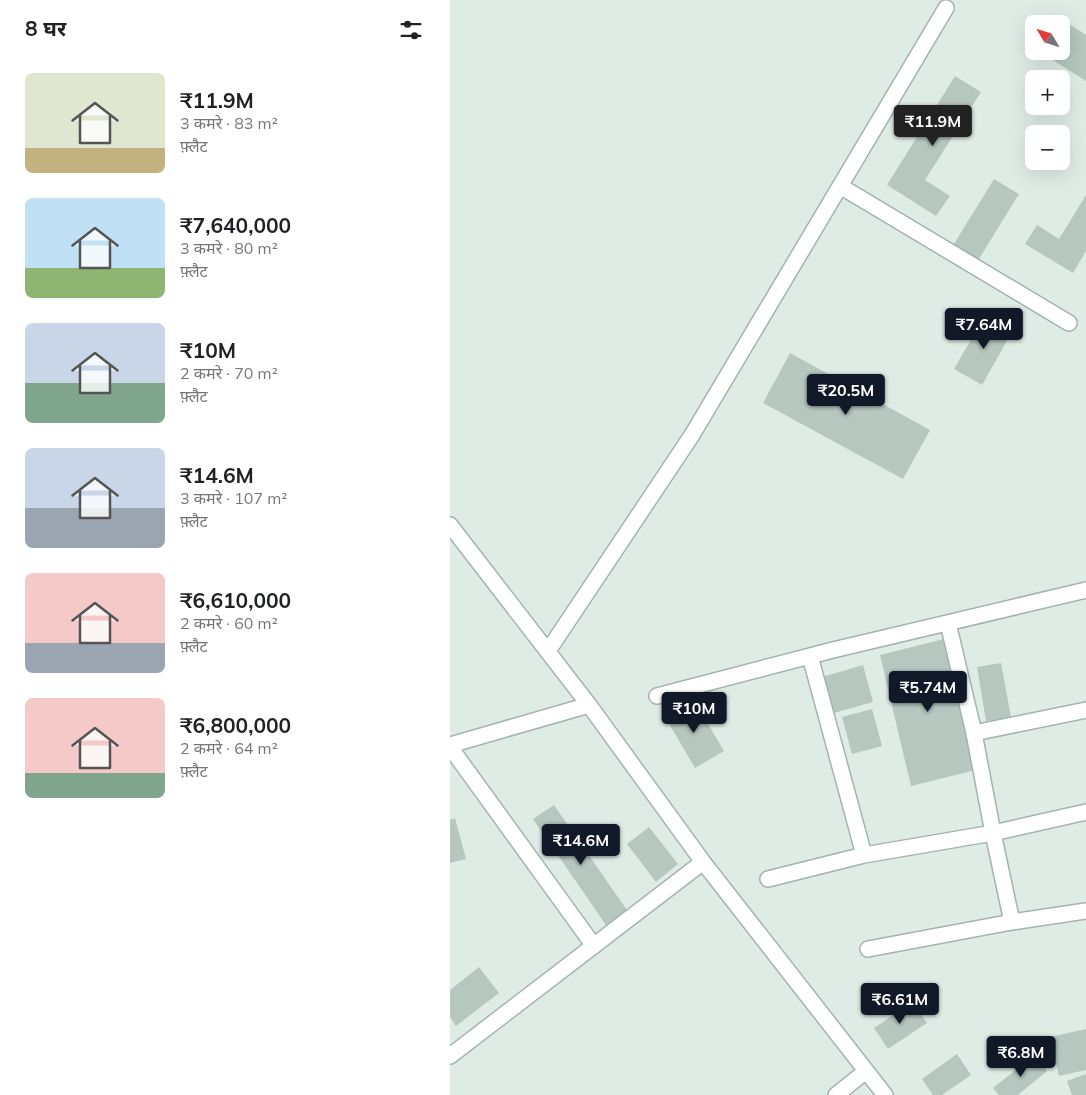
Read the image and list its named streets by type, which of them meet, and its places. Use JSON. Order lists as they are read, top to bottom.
{
  "north": "top left",
  "page": {
    "heading": "8 घर",
    "map_buttons": ["+", "−"],
    "list": [
      {
        "name": "₹11.9M",
        "note": "3 कमरे · 83 m² · फ़्लैट"
      },
      {
        "name": "₹7,640,000",
        "note": "3 कमरे · 80 m² · फ़्लैट"
      },
      {
        "name": "₹10M",
        "note": "2 कमरे · 70 m² · फ़्लैट"
      },
      {
        "name": "₹14.6M",
        "note": "3 कमरे · 107 m² · फ़्लैट"
      },
      {
        "name": "₹6,610,000",
        "note": "2 कमरे · 60 m² · फ़्लैट"
      },
      {
        "name": "₹6,800,000",
        "note": "2 कमरे · 64 m² · फ़्लैट"
      }
    ],
    "price": [
      "₹11.9M",
      "₹7.64M",
      "₹20.5M",
      "₹5.74M",
      "₹10M",
      "₹14.6M",
      "₹6.61M",
      "₹6.8M"
    ]
  }
}
